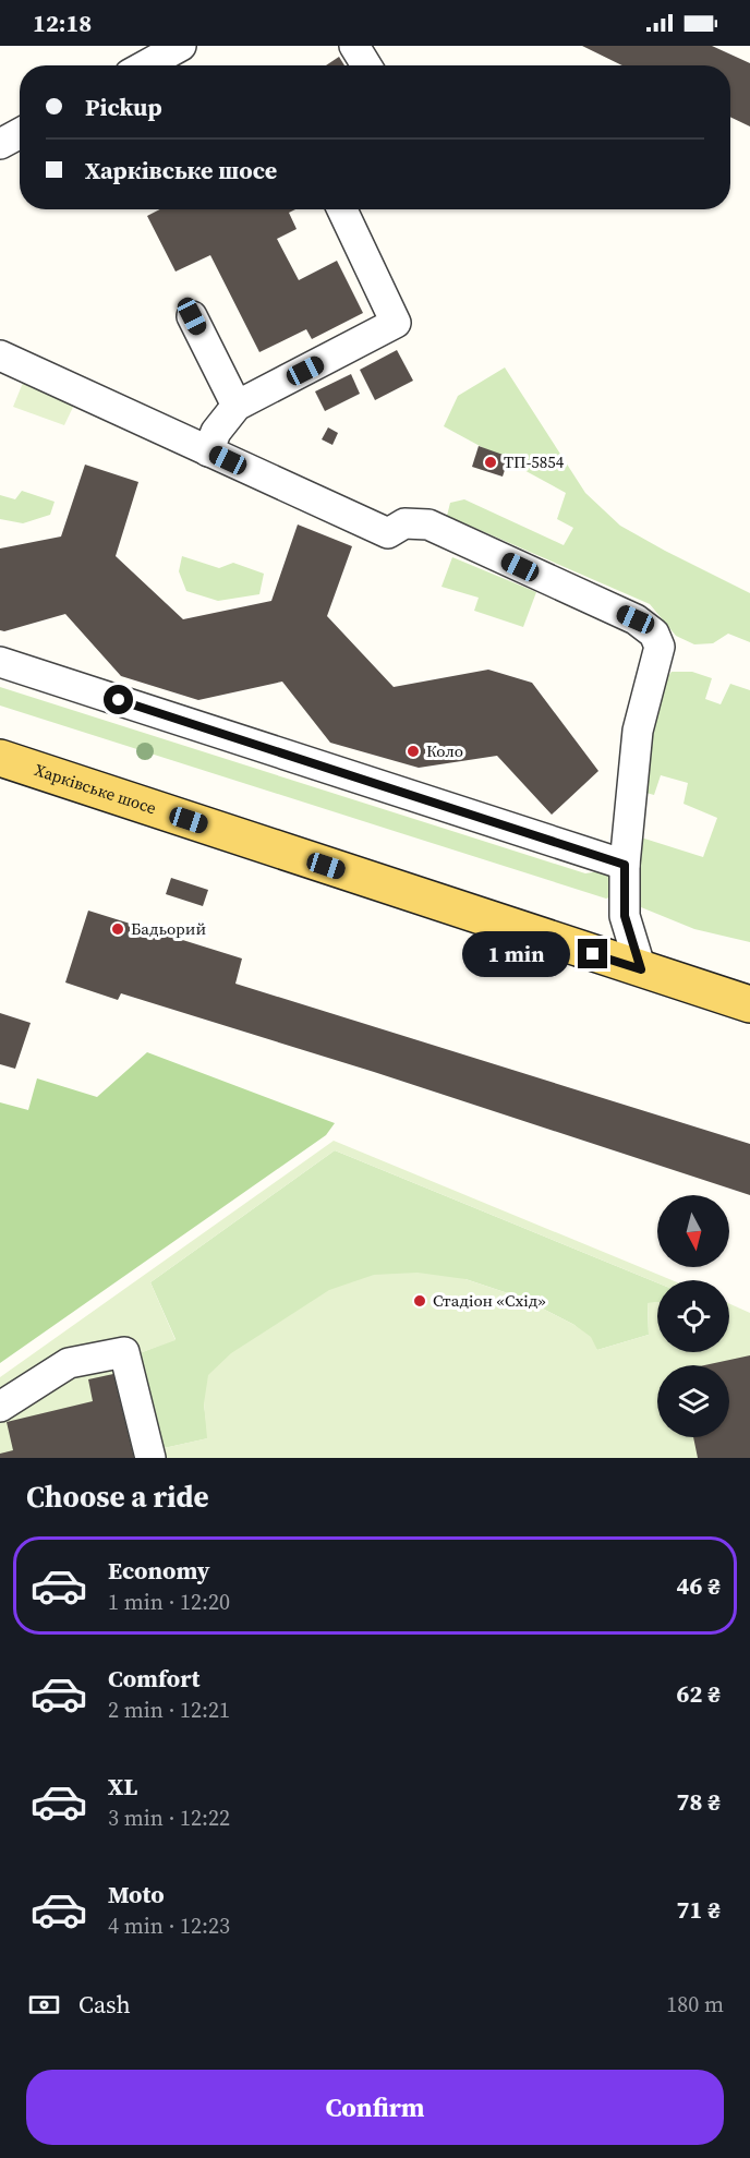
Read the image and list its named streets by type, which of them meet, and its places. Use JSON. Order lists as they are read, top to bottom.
{
  "streets": {
    "main road": ["Харківське шосе"]
  },
  "places": [
    "ТП-5854",
    "Коло",
    "Бадьорий",
    "Стадіон «Схід»"
  ],
  "north": "bottom",
  "page": {
    "status": "12:18",
    "banner": ["Pickup", "Харківське шосе"],
    "bubble": "1 min",
    "heading": "Choose a ride",
    "list": [
      {
        "name": "Economy",
        "note": "1 min · 12:20",
        "value": "46 ₴"
      },
      {
        "name": "Comfort",
        "note": "2 min · 12:21",
        "value": "62 ₴"
      },
      {
        "name": "XL",
        "note": "3 min · 12:22",
        "value": "78 ₴"
      },
      {
        "name": "Moto",
        "note": "4 min · 12:23",
        "value": "71 ₴"
      }
    ],
    "pay": ["Cash", "180 m"],
    "buttons": "Confirm"
  }
}
